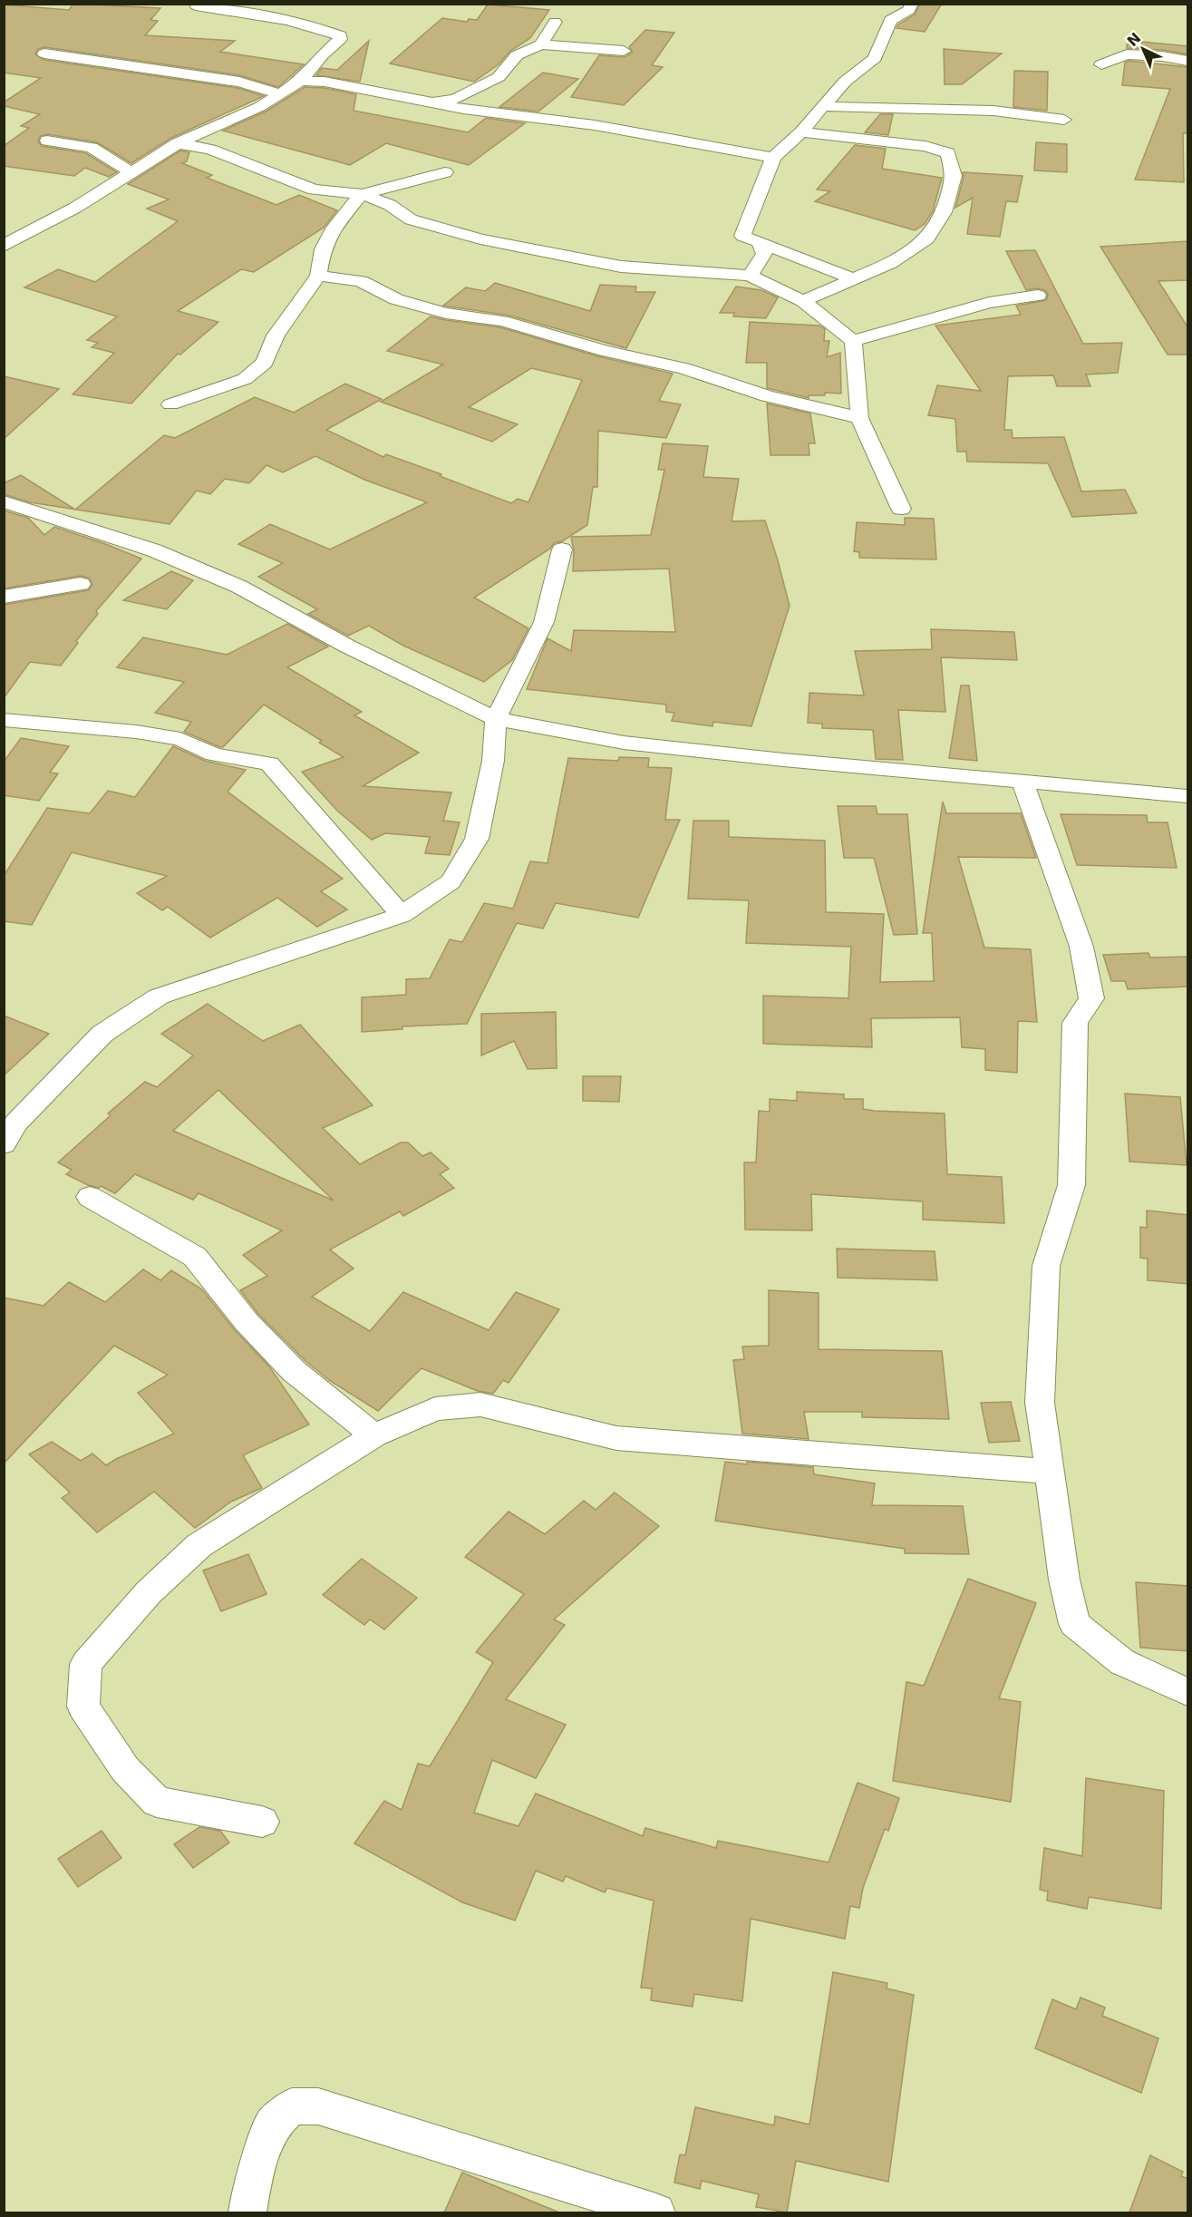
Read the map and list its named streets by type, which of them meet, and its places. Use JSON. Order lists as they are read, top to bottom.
{
  "north": "top left"
}
